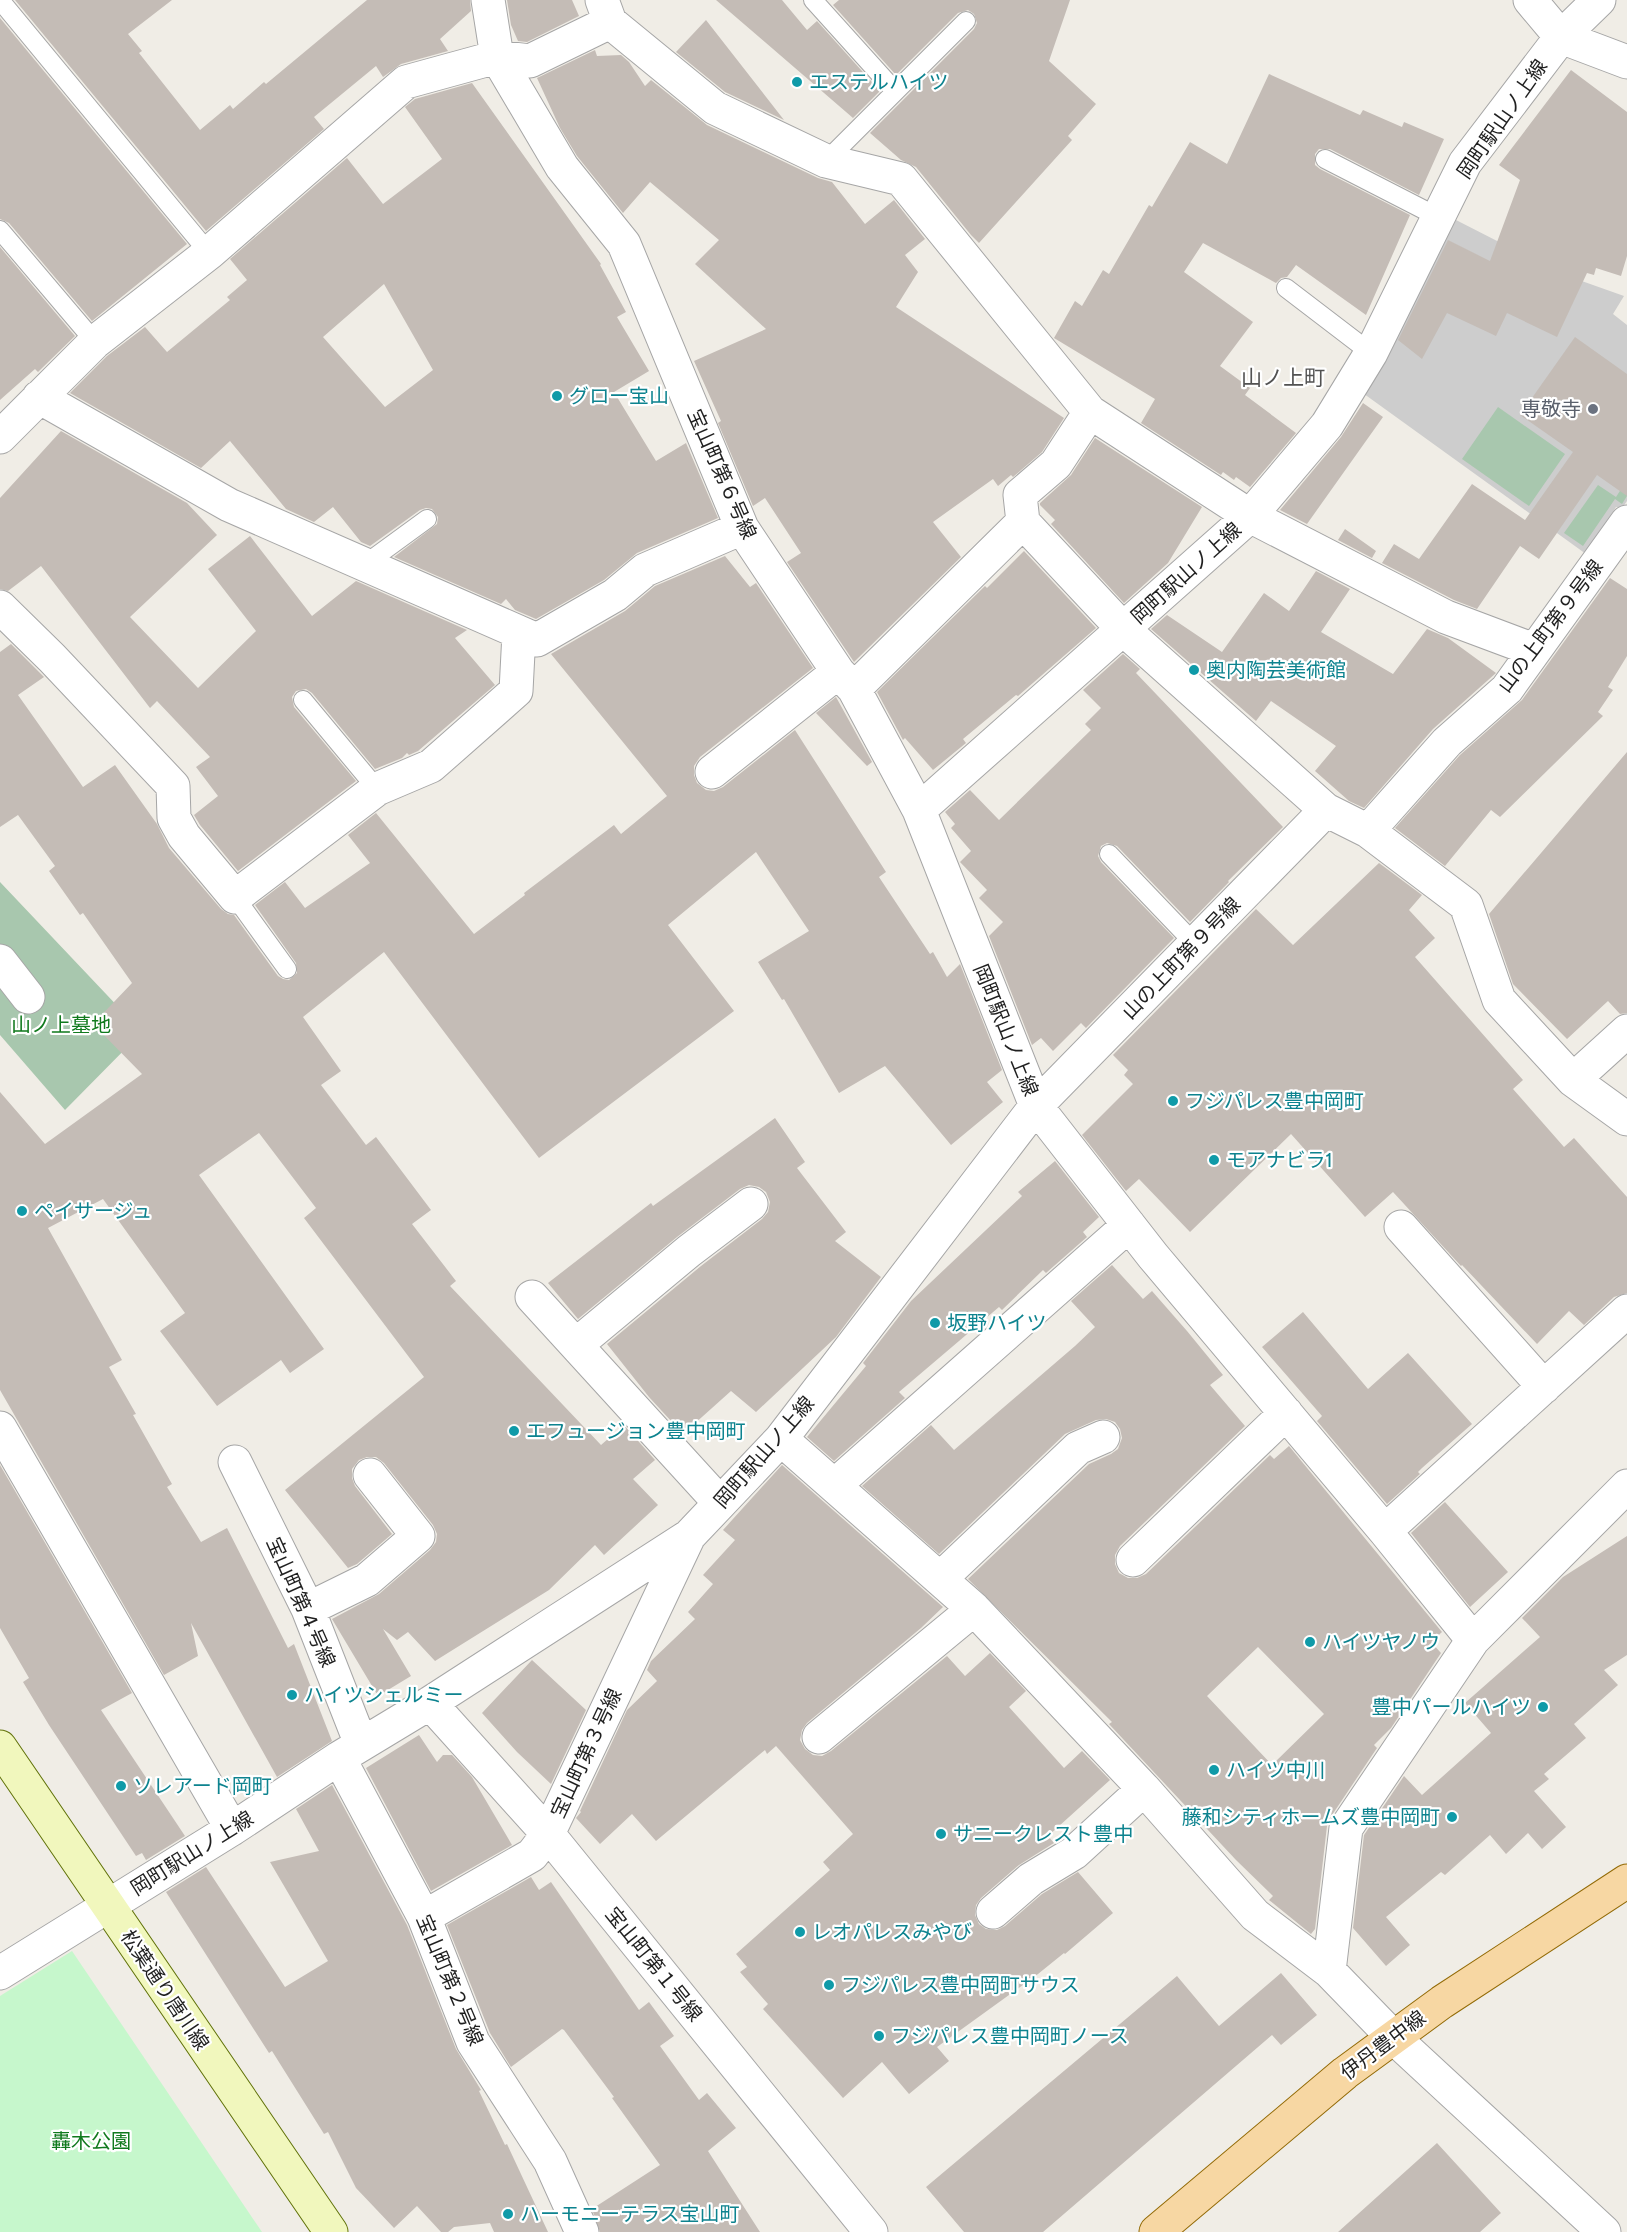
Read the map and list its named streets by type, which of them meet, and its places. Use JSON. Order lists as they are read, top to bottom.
{
  "streets": {
    "main road": ["伊丹豊中線"],
    "street": [
      "岡町駅山ノ上線",
      "宝山町第６号線",
      "山の上町第９号線",
      "宝山町第４号線",
      "宝山町第３号線",
      "宝山町第１号線",
      "宝山町第２号線",
      "松葉通り唐川線"
    ]
  },
  "crossings": [
    ["岡町駅山ノ上線", "宝山町第６号線"],
    ["岡町駅山ノ上線", "山の上町第９号線"],
    ["岡町駅山ノ上線", "宝山町第４号線"],
    ["岡町駅山ノ上線", "宝山町第３号線"],
    ["岡町駅山ノ上線", "宝山町第１号線"],
    ["岡町駅山ノ上線", "宝山町第２号線"],
    ["岡町駅山ノ上線", "松葉通り唐川線"],
    ["宝山町第４号線", "宝山町第２号線"],
    ["宝山町第３号線", "宝山町第１号線"],
    ["宝山町第３号線", "宝山町第２号線"]
  ],
  "districts": ["山ノ上町"],
  "parks": ["山ノ上墓地", "轟木公園"],
  "places": [
    "エステルハイツ",
    "グロー宝山",
    "専敬寺",
    "奥内陶芸美術館",
    "フジパレス豊中岡町",
    "モアナビラ1",
    "ペイサージュ",
    "坂野ハイツ",
    "エフュージョン豊中岡町",
    "ハイツヤノウ",
    "ハイツシェルミー",
    "豊中パールハイツ",
    "ハイツ中川",
    "ソレアード岡町",
    "藤和シティホームズ豊中岡町",
    "サニークレスト豊中",
    "レオパレスみやび",
    "フジパレス豊中岡町サウス",
    "フジパレス豊中岡町ノース",
    "ハーモニーテラス宝山町"
  ]
}
